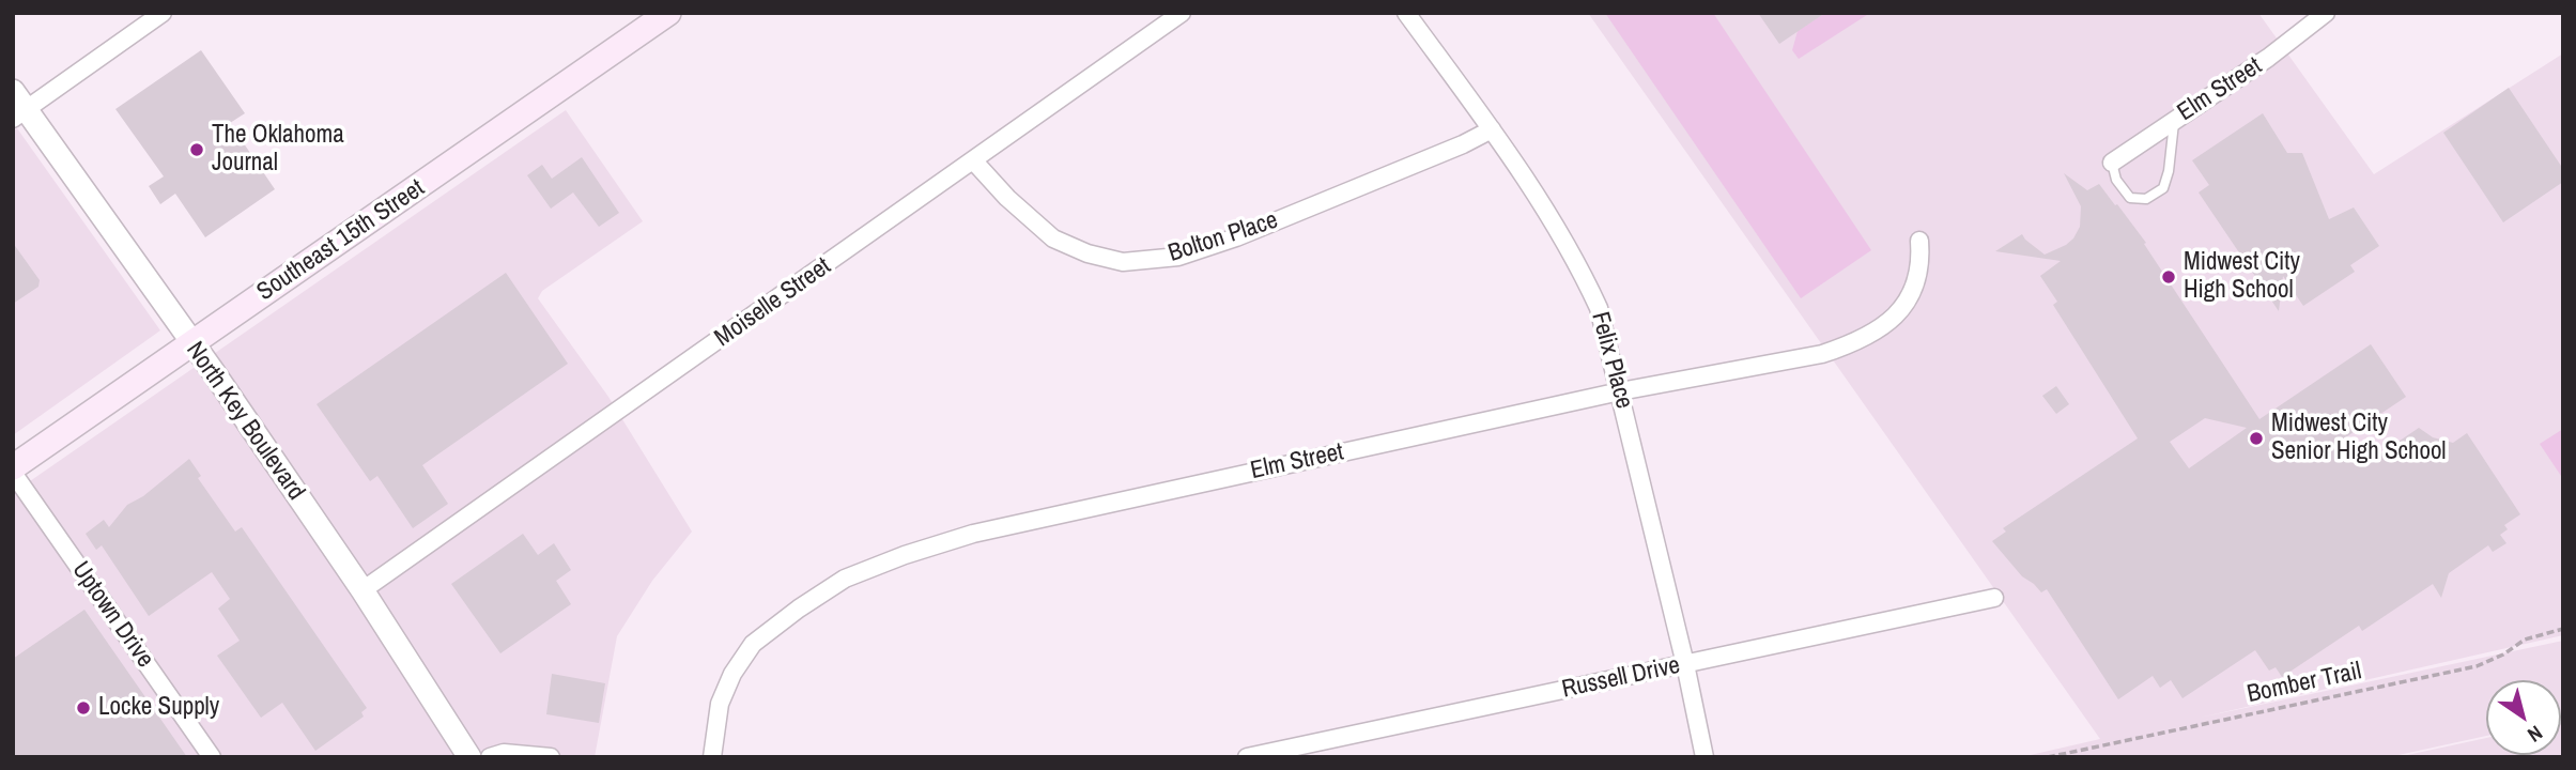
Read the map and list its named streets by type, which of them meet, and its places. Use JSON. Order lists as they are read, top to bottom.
{
  "streets": {
    "main road": ["Southeast 15th Street"],
    "street": [
      "Elm Street",
      "Bolton Place",
      "Moiselle Street",
      "Felix Place",
      "North Key Boulevard",
      "Uptown Drive",
      "Russell Drive"
    ],
    "path": ["Bomber Trail"]
  },
  "crossings": [
    ["Elm Street", "Felix Place"],
    ["Bolton Place", "Moiselle Street"],
    ["Bolton Place", "Felix Place"],
    ["Southeast 15th Street", "North Key Boulevard"],
    ["Southeast 15th Street", "Uptown Drive"],
    ["Moiselle Street", "North Key Boulevard"],
    ["Felix Place", "Russell Drive"]
  ],
  "places": [
    "The Oklahoma Journal",
    "Midwest City High School",
    "Midwest City Senior High School",
    "Locke Supply"
  ],
  "north": "bottom right"
}
